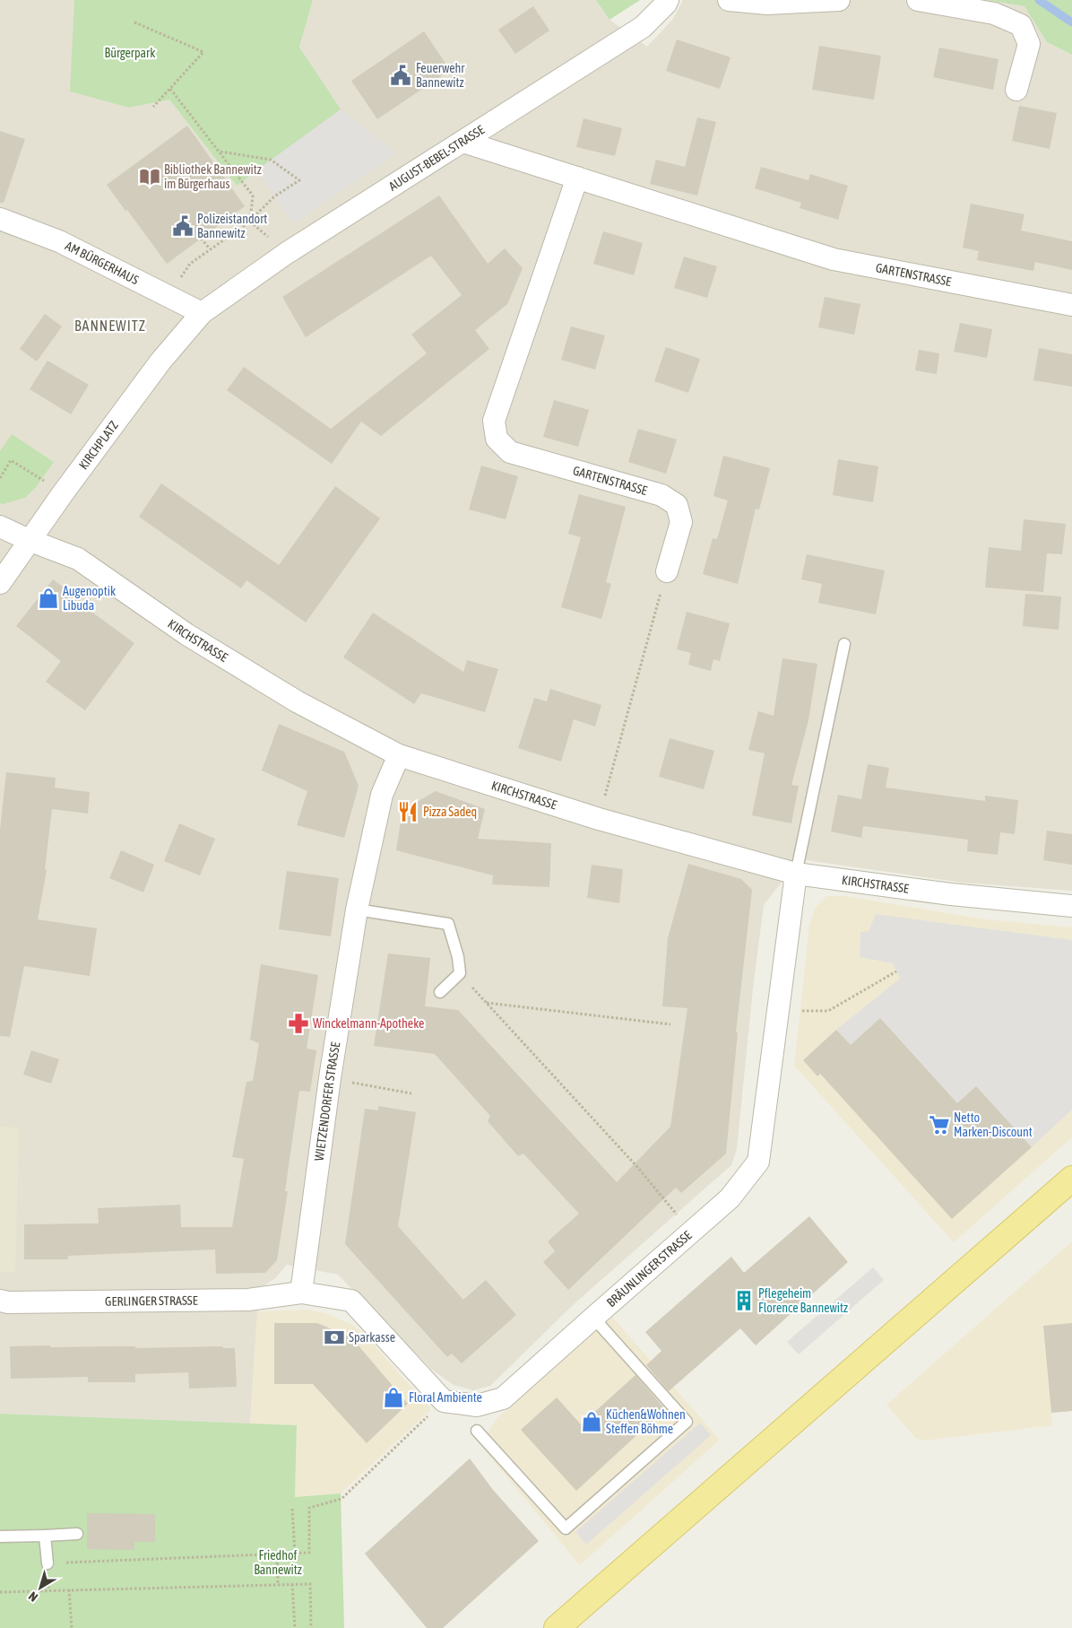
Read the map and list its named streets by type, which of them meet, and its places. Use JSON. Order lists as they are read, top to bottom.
{
  "streets": {
    "street": [
      "AUGUST-BEBEL-STRASSE",
      "AM BÜRGERHAUS",
      "GARTENSTRASSE",
      "KIRCHPLATZ",
      "KIRCHSTRASSE",
      "WIETZENDORFER STRASSE",
      "BRÄUNLINGER STRASSE",
      "GERLINGER STRASSE"
    ]
  },
  "crossings": [
    ["AUGUST-BEBEL-STRASSE", "AM BÜRGERHAUS"],
    ["AUGUST-BEBEL-STRASSE", "GARTENSTRASSE"],
    ["AUGUST-BEBEL-STRASSE", "KIRCHPLATZ"],
    ["AM BÜRGERHAUS", "KIRCHPLATZ"],
    ["KIRCHPLATZ", "KIRCHSTRASSE"],
    ["KIRCHSTRASSE", "WIETZENDORFER STRASSE"],
    ["KIRCHSTRASSE", "BRÄUNLINGER STRASSE"],
    ["WIETZENDORFER STRASSE", "GERLINGER STRASSE"]
  ],
  "districts": ["BANNEWITZ"],
  "parks": ["Bürgerpark", "Friedhof Bannewitz"],
  "places": {
    "public building": ["Feuerwehr Bannewitz", "Polizeistandort Bannewitz"],
    "library": ["Bibliothek Bannewitz im Bürgerhaus"],
    "shop": ["Augenoptik Libuda", "Floral Ambiente", "Küchen&Wohnen Steffen Böhme"],
    "restaurant": ["Pizza Sadeq"],
    "pharmacy": ["Winckelmann-Apotheke"],
    "supermarket": ["Netto Marken-Discount"],
    "building": ["Pflegeheim Florence Bannewitz"],
    "bank": ["Sparkasse"]
  },
  "north": "bottom left"
}
